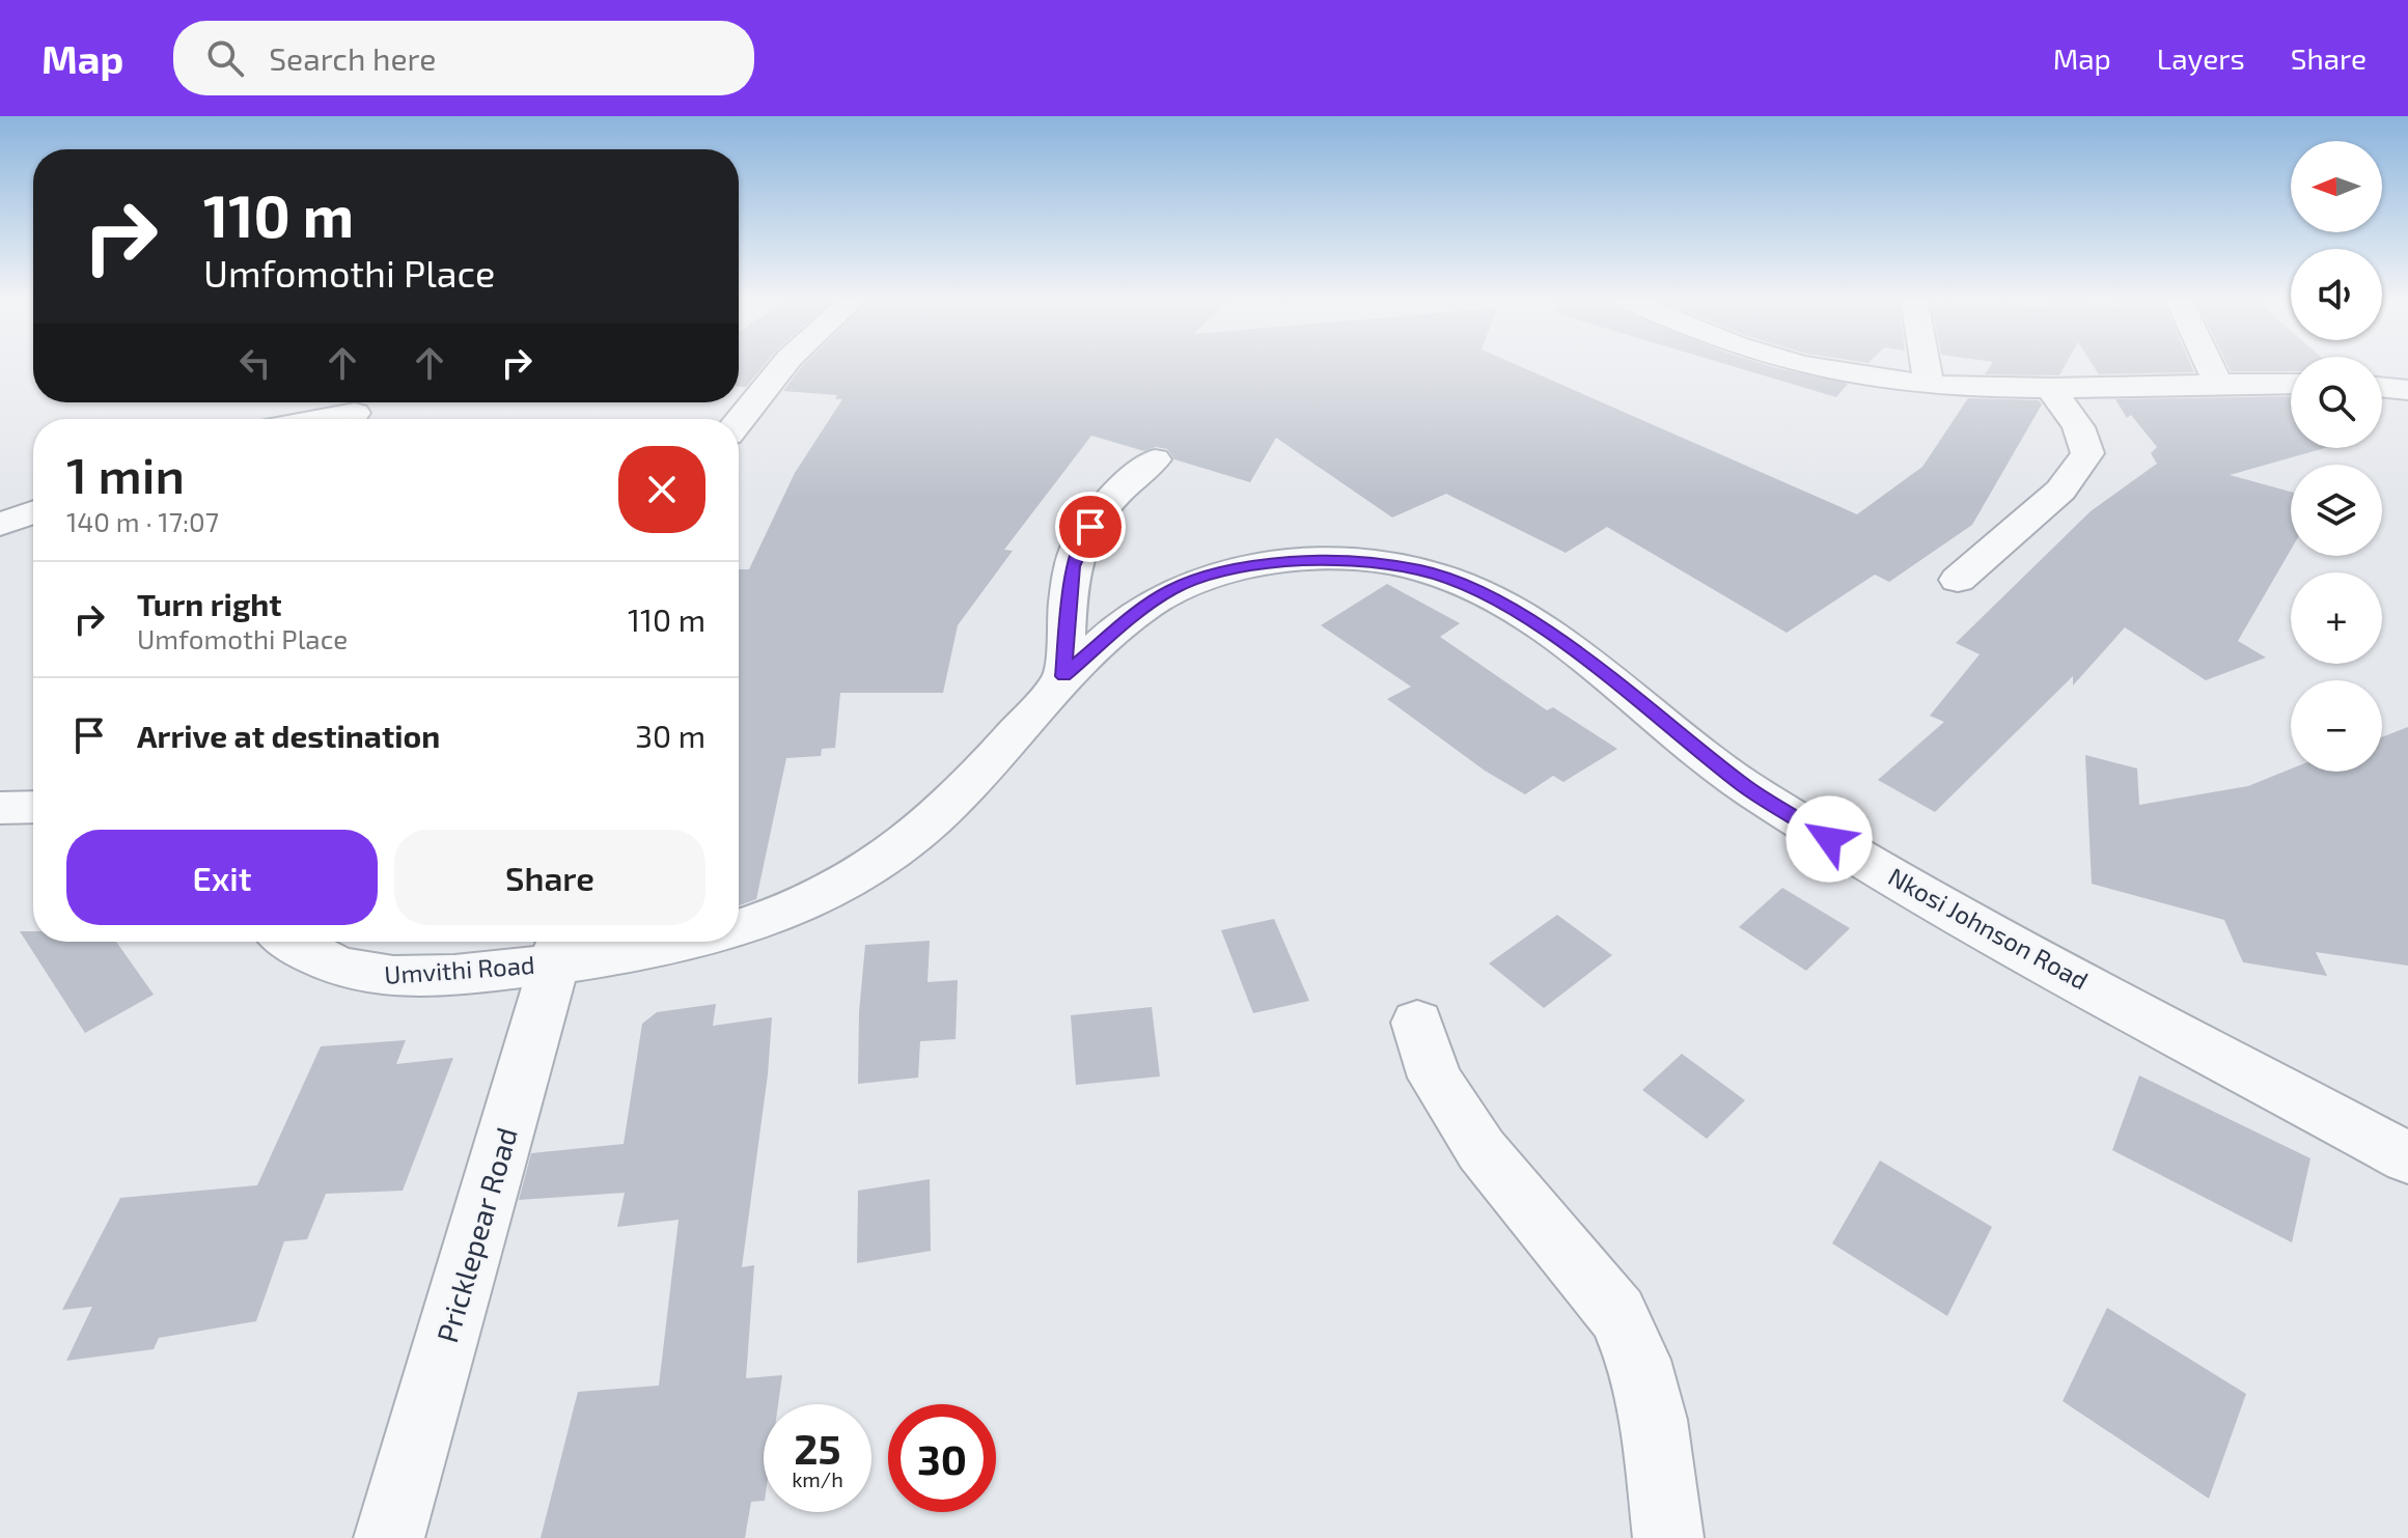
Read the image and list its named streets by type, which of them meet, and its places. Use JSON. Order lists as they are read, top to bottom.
{
  "streets": {
    "street": ["Nkosi Johnson Road", "Umvithi Road", "Pricklepear Road"]
  },
  "crossings": [
    ["Nkosi Johnson Road", "Umvithi Road"],
    ["Nkosi Johnson Road", "Pricklepear Road"],
    ["Umvithi Road", "Pricklepear Road"]
  ],
  "north": "left",
  "page": {
    "header": "Map",
    "search": "Search here",
    "nav": ["Map", "Layers", "Share"],
    "map_buttons": ["+", "−"],
    "turn": ["110 m", "Umfomothi Place"],
    "heading": ["1 min", "140 m · 17:07"],
    "list": [
      {
        "name": "Turn right",
        "note": "Umfomothi Place",
        "value": "110 m"
      },
      {
        "name": "Arrive at destination",
        "value": "30 m"
      }
    ],
    "buttons": ["Exit", "Share"],
    "speed": "25 km/h",
    "limit": "30"
  }
}
